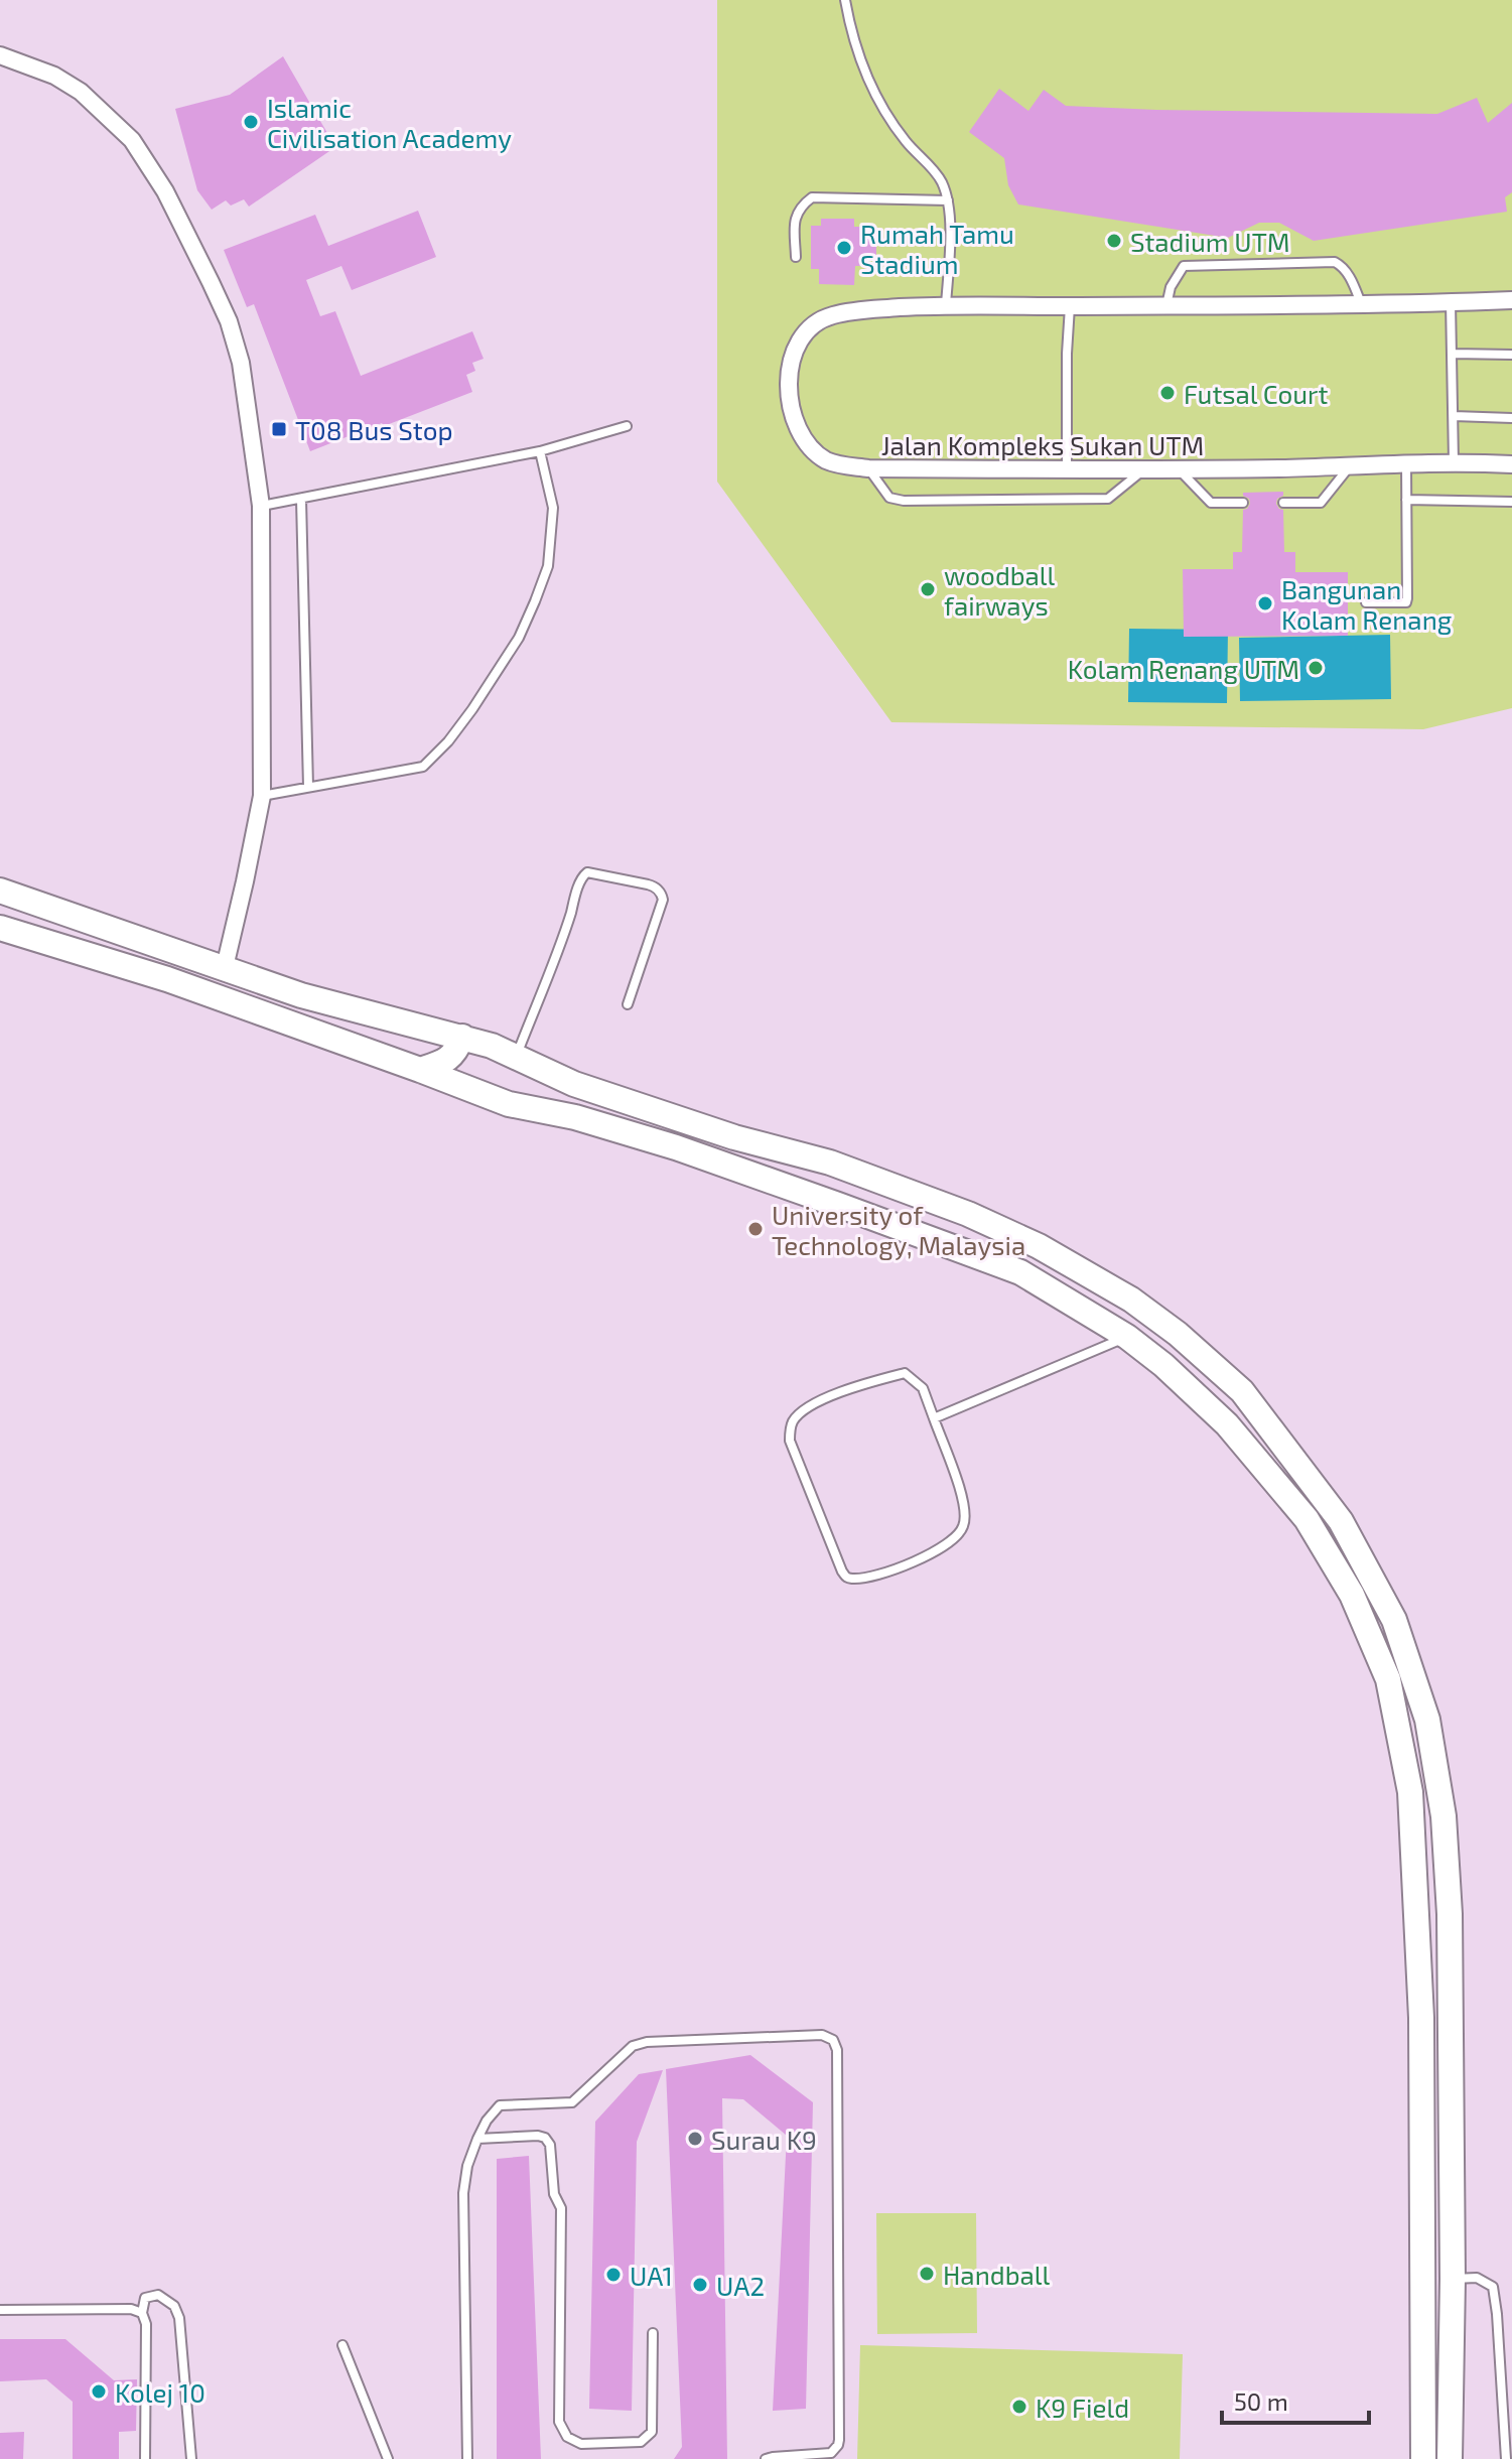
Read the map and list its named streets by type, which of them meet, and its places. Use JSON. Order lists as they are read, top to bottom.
{
  "streets": {
    "street": ["Jalan Kompleks Sukan UTM"]
  },
  "places": {
    "other": [
      "Islamic Civilisation Academy",
      "Stadium UTM",
      "Rumah Tamu Stadium",
      "Futsal Court",
      "woodball fairways",
      "Bangunan Kolam Renang",
      "Kolam Renang UTM",
      "University of Technology, Malaysia",
      "Surau K9",
      "Handball",
      "UA1",
      "UA2",
      "Kolej 10",
      "K9 Field"
    ],
    "transit": ["T08 Bus Stop"]
  },
  "scale_bar": "50 m"
}
